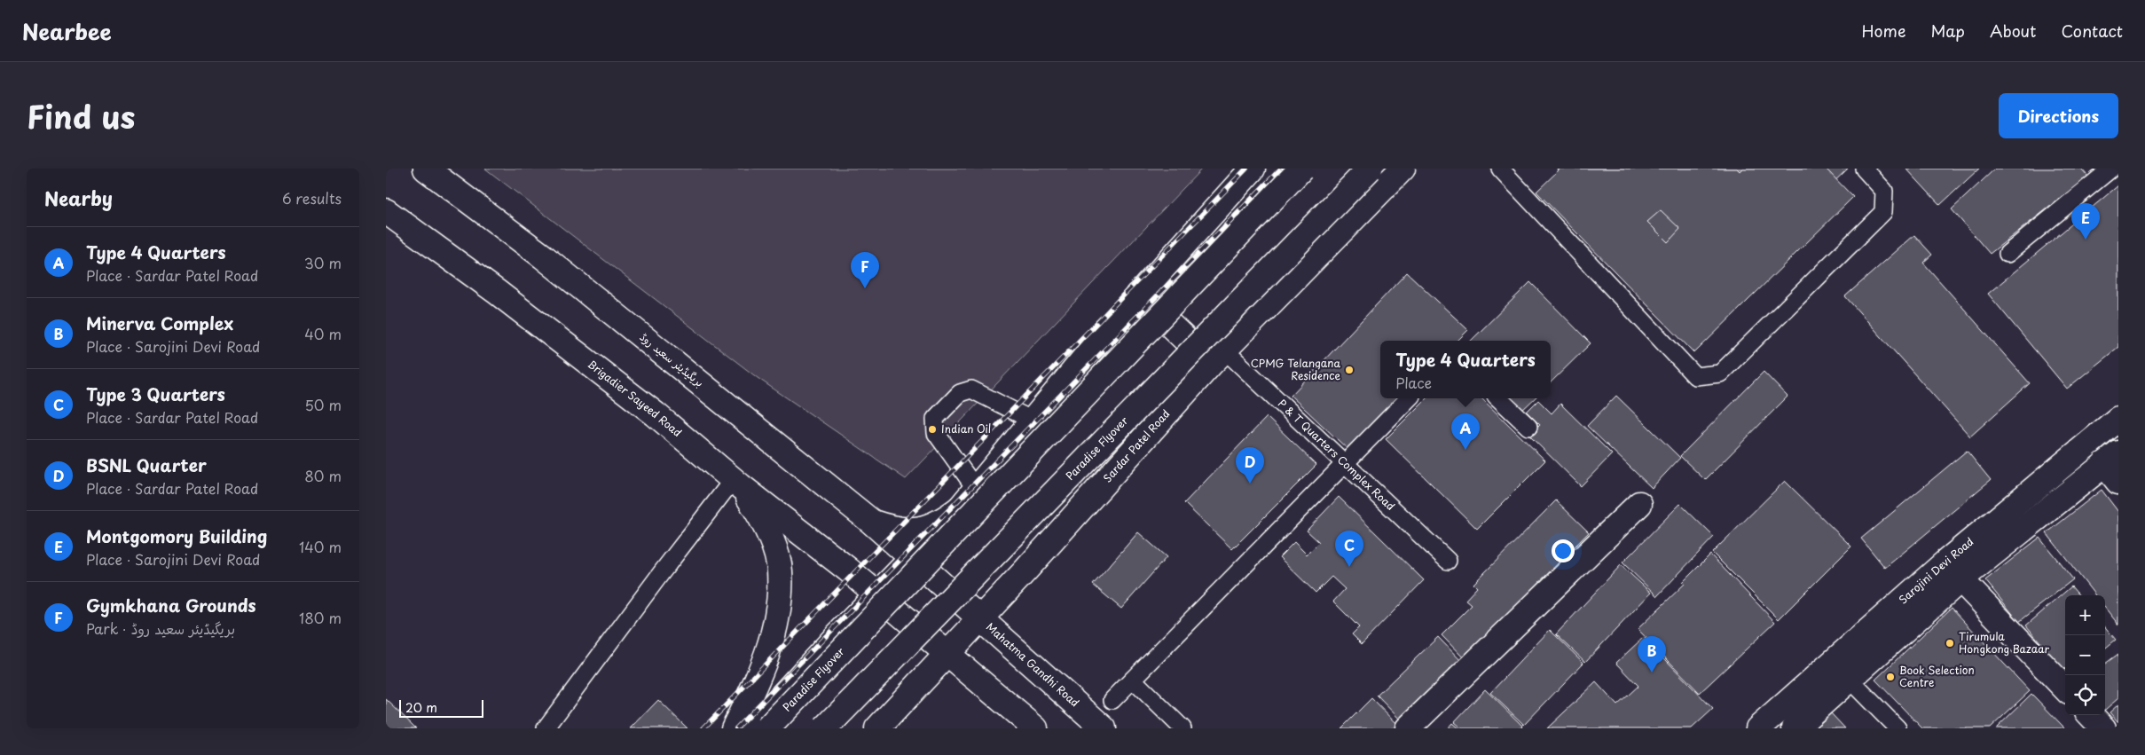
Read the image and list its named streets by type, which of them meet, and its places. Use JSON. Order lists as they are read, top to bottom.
{
  "streets": {
    "main road": [
      "بریگیڈیئر سعید روڈ",
      "Brigadier Sayeed Road",
      "Sardar Patel Road",
      "Paradise Flyover",
      "Sarojini Devi Road",
      "Mahatma Gandhi Road"
    ],
    "lane": ["P & T Quarters Complex Road"]
  },
  "crossings": [
    ["بریگیڈیئر سعید روڈ", "Mahatma Gandhi Road"],
    ["Brigadier Sayeed Road", "Sardar Patel Road"],
    ["Sardar Patel Road", "P & T Quarters Complex Road"],
    ["Sardar Patel Road", "Mahatma Gandhi Road"]
  ],
  "places": [
    "CPMG Telangana Residence",
    "Indian Oil",
    "Tirumula Hongkong Bazaar",
    "Book Selection Centre"
  ],
  "scale_bar": "20 m",
  "page": {
    "header": "Nearbee",
    "nav": [
      "Home",
      "Map",
      "About",
      "Contact"
    ],
    "title": "Find us",
    "buttons": "Directions",
    "heading": ["Nearby", "6 results"],
    "pins": [
      "E",
      "F",
      "A",
      "D",
      "C",
      "B"
    ],
    "list": [
      {
        "mark": "A",
        "name": "Type 4 Quarters",
        "note": "Place · Sardar Patel Road",
        "value": "30 m"
      },
      {
        "mark": "B",
        "name": "Minerva Complex",
        "note": "Place · Sarojini Devi Road",
        "value": "40 m"
      },
      {
        "mark": "C",
        "name": "Type 3 Quarters",
        "note": "Place · Sardar Patel Road",
        "value": "50 m"
      },
      {
        "mark": "D",
        "name": "BSNL Quarter",
        "note": "Place · Sardar Patel Road",
        "value": "80 m"
      },
      {
        "mark": "E",
        "name": "Montgomory Building",
        "note": "Place · Sarojini Devi Road",
        "value": "140 m"
      },
      {
        "mark": "F",
        "name": "Gymkhana Grounds",
        "note": "Park · بریگیڈیئر سعید روڈ",
        "value": "180 m"
      }
    ],
    "popup": ["Type 4 Quarters", "Place"],
    "map_buttons": ["+", "−"],
    "scale": "20 m"
  }
}
